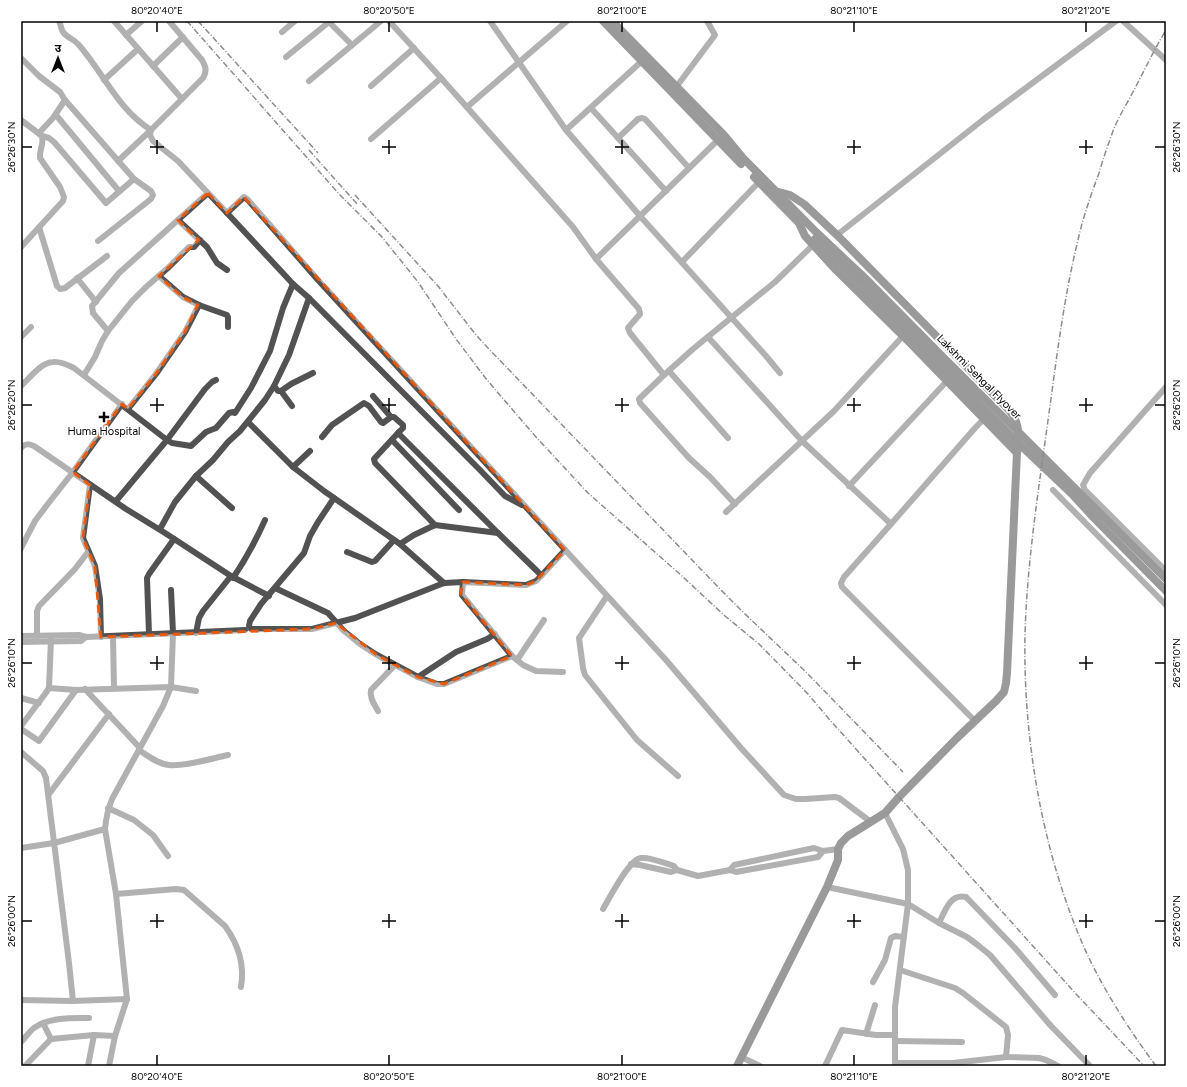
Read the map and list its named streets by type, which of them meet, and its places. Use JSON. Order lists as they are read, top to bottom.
{
  "streets": {
    "main road": ["Lakshmi Sehgal Flyover"]
  },
  "places": {
    "health": ["Huma Hospital"]
  },
  "north": "top",
  "coordinates": [
    "80°20'40\"E",
    "80°20'50\"E",
    "80°21'00\"E",
    "80°21'10\"E",
    "80°21'20\"E",
    "26°26'30\"N",
    "26°26'20\"N",
    "26°26'10\"N",
    "26°26'00\"N"
  ]
}
